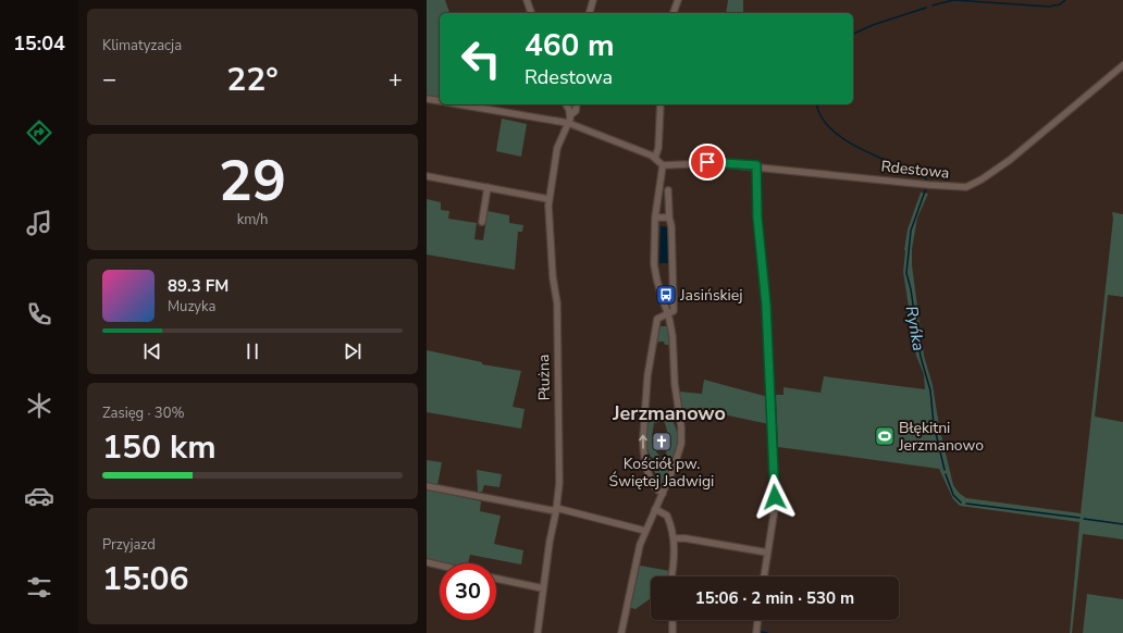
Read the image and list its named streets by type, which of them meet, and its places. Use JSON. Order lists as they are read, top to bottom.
{
  "streets": {
    "street": ["Rdestowa", "Płużna"]
  },
  "districts": ["Jerzmanowo"],
  "water": ["Ryńka"],
  "places": {
    "bus stop": ["Jasińskiej"],
    "sports": ["Błękitni Jerzmanowo"],
    "church": ["Kościół pw. Świętej Jadwigi"]
  },
  "page": {
    "tabs": "15:04",
    "tile": [
      "Klimatyzacja",
      ["29", "km/h"],
      ["Zasięg · 30%", "150 km"],
      ["Przyjazd", "15:06"]
    ],
    "turn": ["460 m", "Rdestowa"],
    "heat": ["−", "22°", "+"],
    "song": ["89.3 FM", "Muzyka"],
    "limit": "30",
    "trip": "15:06 · 2 min · 530 m"
  }
}
